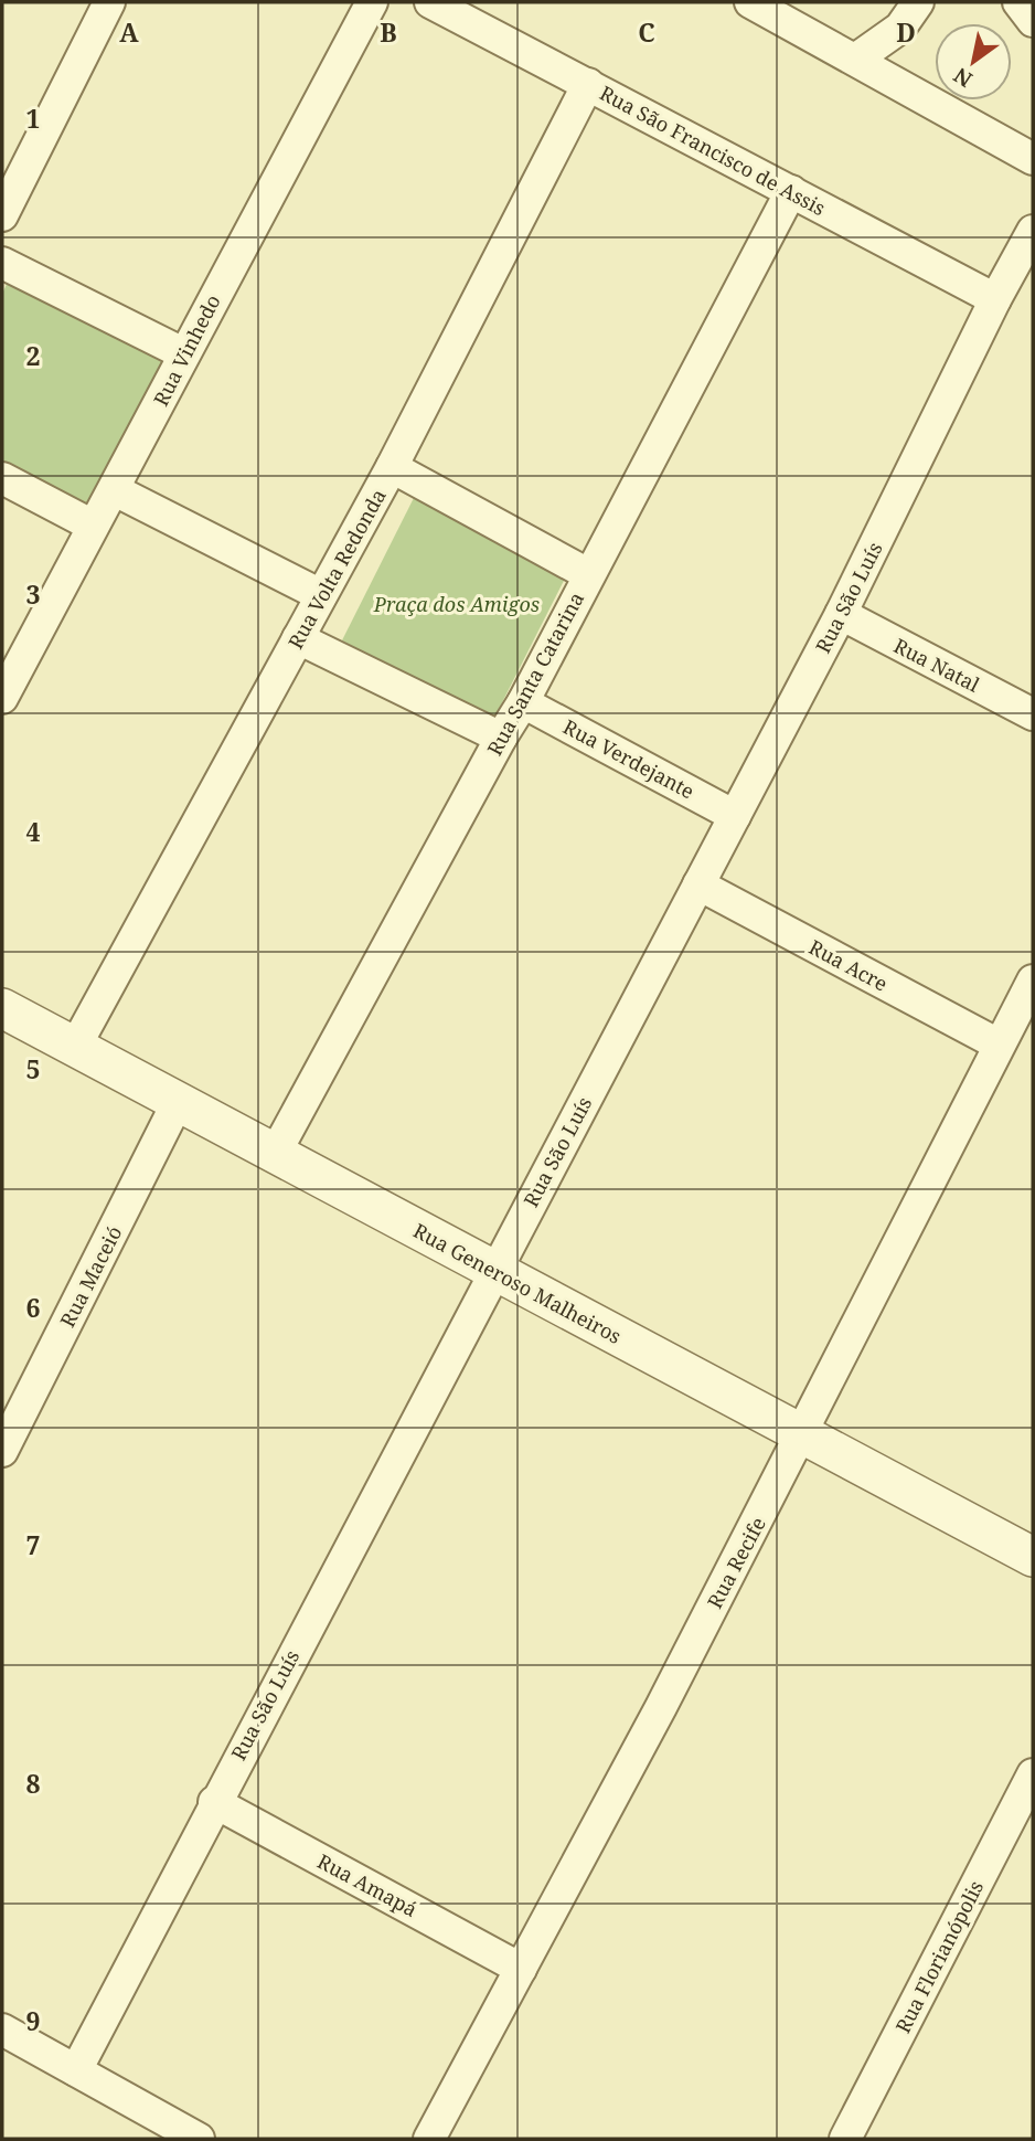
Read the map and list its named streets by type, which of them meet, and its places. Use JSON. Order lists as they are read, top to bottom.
{
  "streets": {
    "street": [
      "Rua São Francisco de Assis",
      "Rua Vinhedo",
      "Rua Volta Redonda",
      "Rua São Luís",
      "Rua Natal",
      "Rua Santa Catarina",
      "Rua Verdejante",
      "Rua Acre",
      "Rua Maceió",
      "Rua Generoso Malheiros",
      "Rua Recife",
      "Rua Amapá",
      "Rua Florianópolis"
    ]
  },
  "crossings": [
    ["Rua São Francisco de Assis", "Rua Volta Redonda"],
    ["Rua São Francisco de Assis", "Rua São Luís"],
    ["Rua São Francisco de Assis", "Rua Santa Catarina"],
    ["Rua Volta Redonda", "Rua Generoso Malheiros"],
    ["Rua São Luís", "Rua Natal"],
    ["Rua São Luís", "Rua Verdejante"],
    ["Rua São Luís", "Rua Acre"],
    ["Rua São Luís", "Rua Generoso Malheiros"],
    ["Rua São Luís", "Rua Amapá"],
    ["Rua Santa Catarina", "Rua Verdejante"],
    ["Rua Santa Catarina", "Rua Generoso Malheiros"],
    ["Rua Acre", "Rua Recife"],
    ["Rua Maceió", "Rua Generoso Malheiros"],
    ["Rua Generoso Malheiros", "Rua Recife"],
    ["Rua Recife", "Rua Amapá"]
  ],
  "parks": ["Praça dos Amigos"],
  "north": "bottom left",
  "grid": {
    "columns": [
      "A",
      "B",
      "C",
      "D"
    ],
    "rows": [
      "1",
      "2",
      "3",
      "4",
      "5",
      "6",
      "7",
      "8",
      "9"
    ]
  }
}
